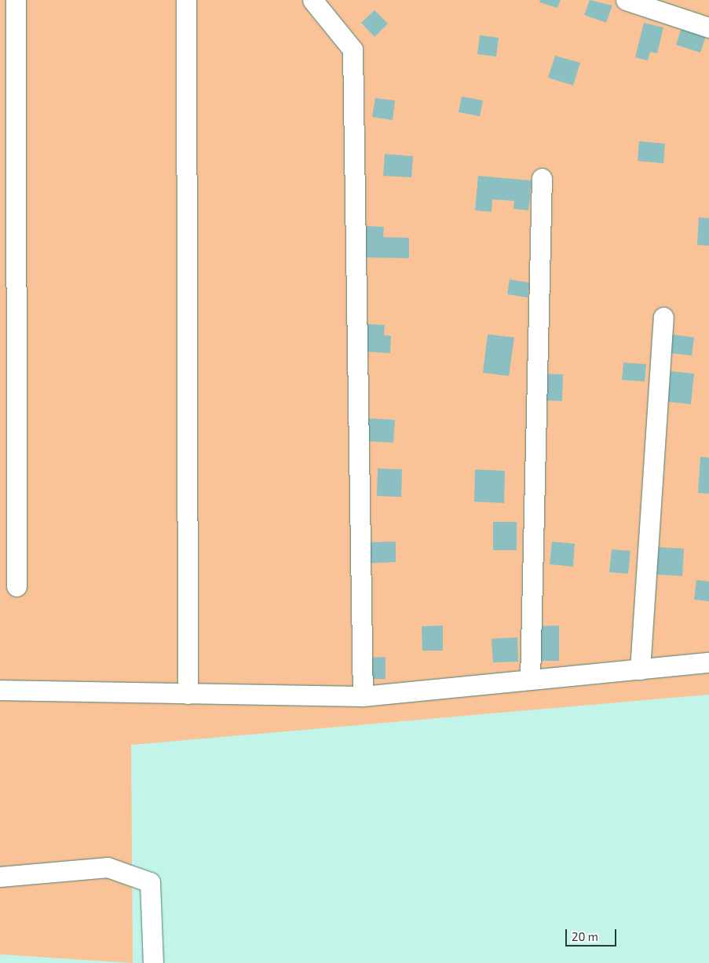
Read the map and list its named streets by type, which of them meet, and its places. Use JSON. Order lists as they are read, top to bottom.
{
  "scale_bar": "20 m"
}
